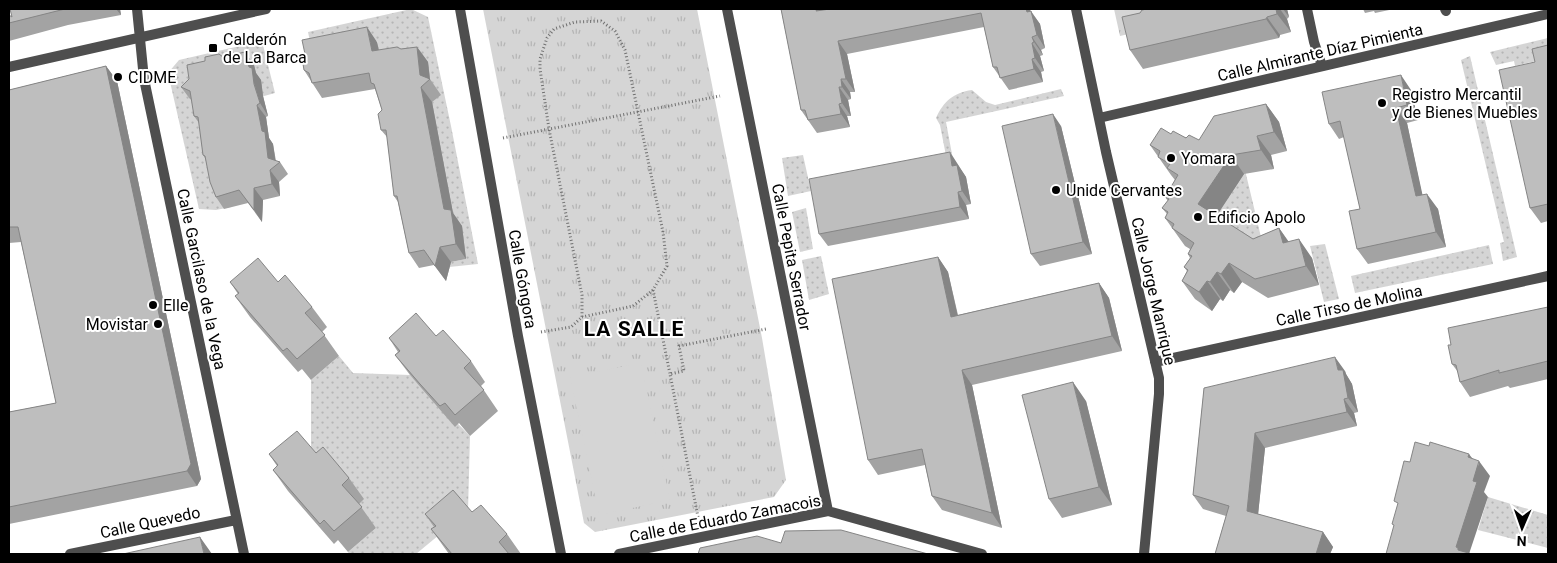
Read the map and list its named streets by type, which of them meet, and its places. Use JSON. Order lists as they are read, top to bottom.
{
  "streets": {
    "street": [
      "Calle Almirante Díaz Pimienta",
      "Calle Pepita Serrador",
      "Calle Garcilaso de la Vega",
      "Calle Góngora",
      "Calle Jorge Manrique",
      "Calle Tirso de Molina",
      "Calle de Eduardo Zamacois",
      "Calle Quevedo"
    ]
  },
  "crossings": [
    ["Calle Almirante Díaz Pimienta", "Calle Jorge Manrique"],
    ["Calle Pepita Serrador", "Calle de Eduardo Zamacois"],
    ["Calle Garcilaso de la Vega", "Calle Quevedo"],
    ["Calle Jorge Manrique", "Calle Tirso de Molina"]
  ],
  "districts": ["LA SALLE"],
  "places": {
    "transit": ["Calderón de La Barca"],
    "other": [
      "CIDME",
      "Registro Mercantil y de Bienes Muebles",
      "Yomara",
      "Unide Cervantes",
      "Edificio Apolo",
      "Elle",
      "Movistar"
    ]
  },
  "north": "bottom"
}
